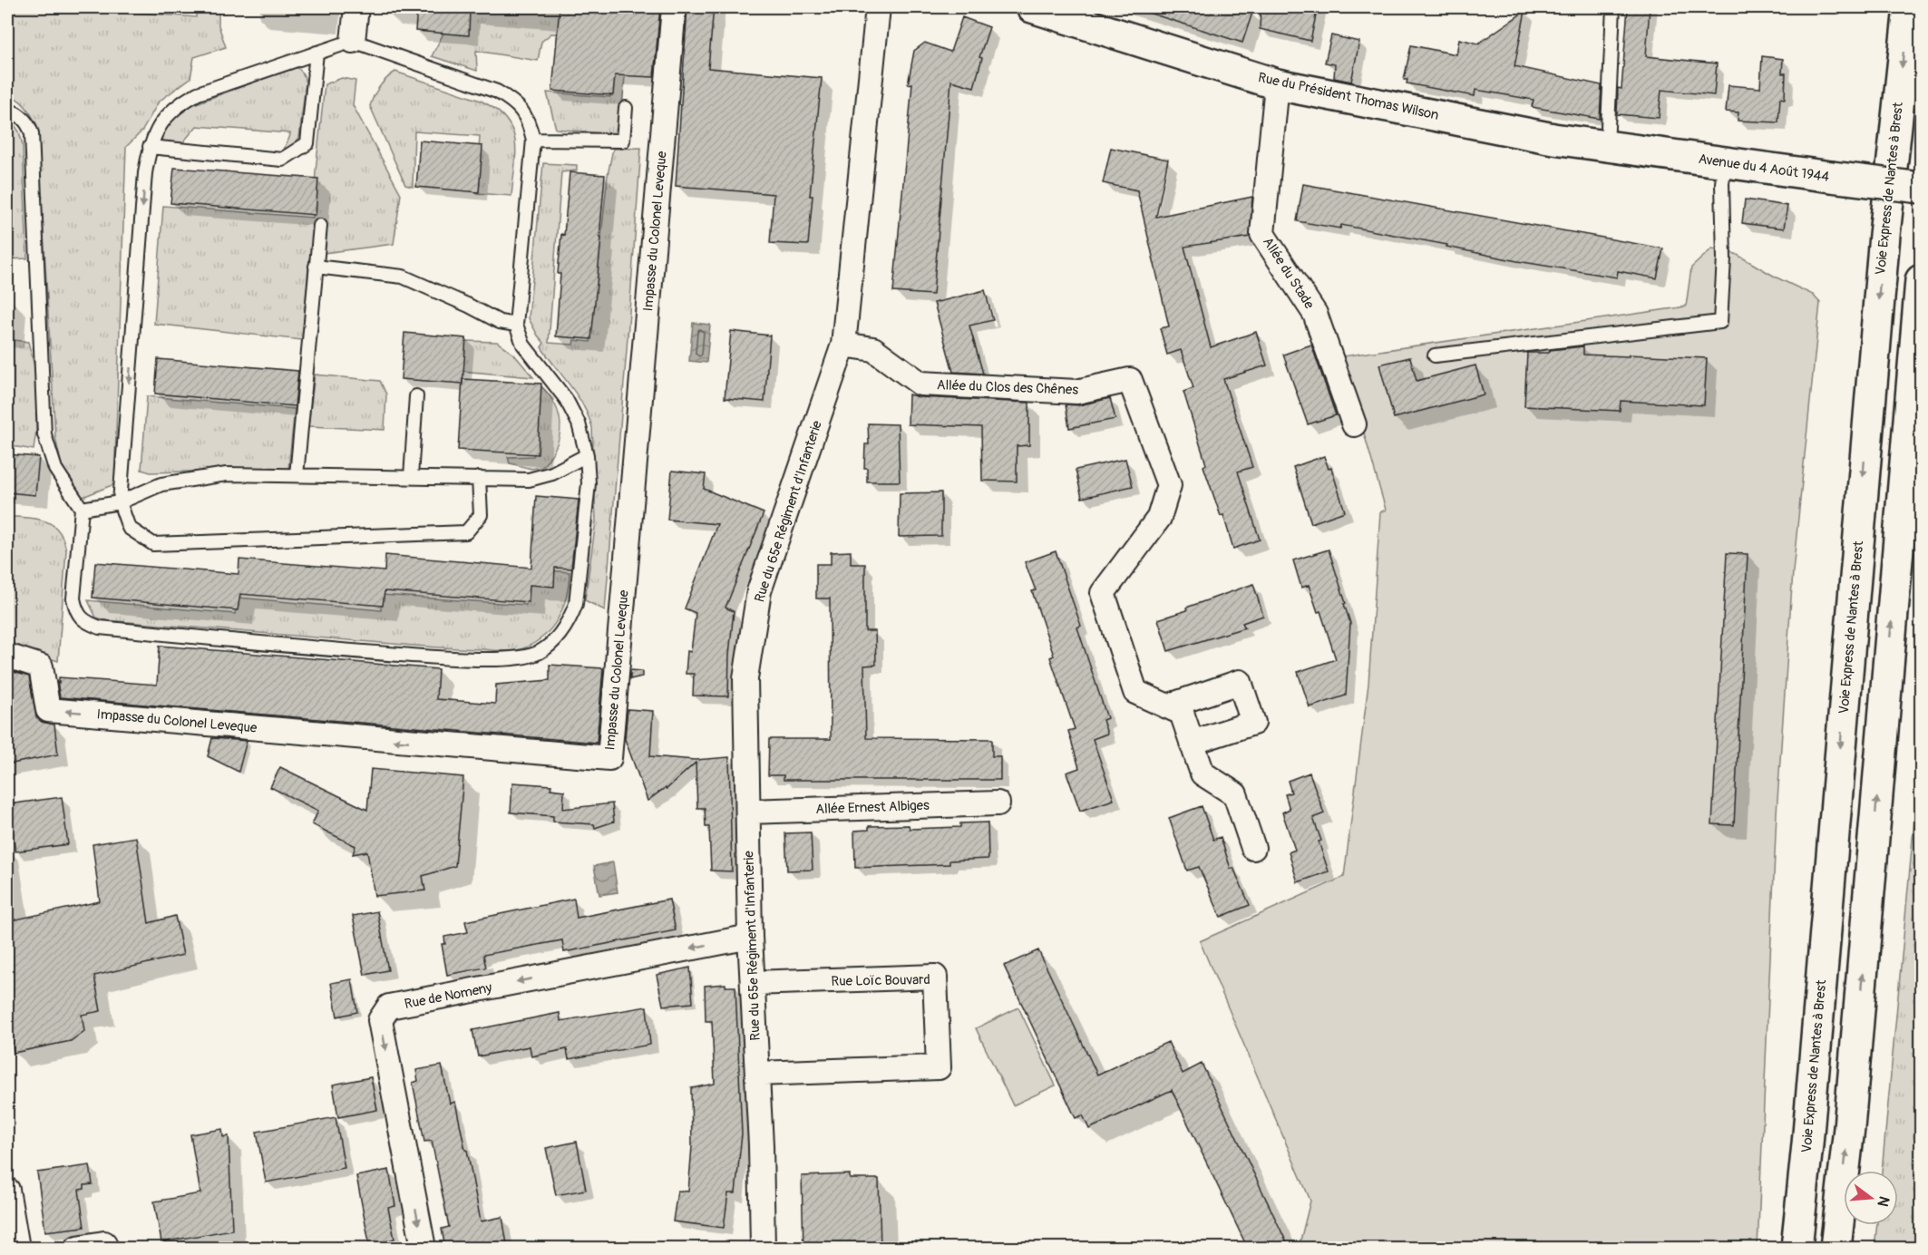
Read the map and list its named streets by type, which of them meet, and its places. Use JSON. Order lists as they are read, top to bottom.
{
  "streets": {
    "main road": ["Rue du Président Thomas Wilson", "Avenue du 4 Août 1944", "Voie Express de Nantes à Brest"],
    "street": [
      "Impasse du Colonel Leveque",
      "Allée du Stade",
      "Allée du Clos des Chênes",
      "Rue du 65e Régiment d'Infanterie",
      "Allée Ernest Albiges",
      "Rue Loïc Bouvard",
      "Rue de Nomeny"
    ]
  },
  "crossings": [
    ["Rue du Président Thomas Wilson", "Avenue du 4 Août 1944"],
    ["Rue du Président Thomas Wilson", "Allée du Stade"],
    ["Allée du Clos des Chênes", "Rue du 65e Régiment d'Infanterie"],
    ["Rue du 65e Régiment d'Infanterie", "Allée Ernest Albiges"],
    ["Rue du 65e Régiment d'Infanterie", "Rue Loïc Bouvard"],
    ["Rue du 65e Régiment d'Infanterie", "Rue de Nomeny"]
  ],
  "north": "right"
}
